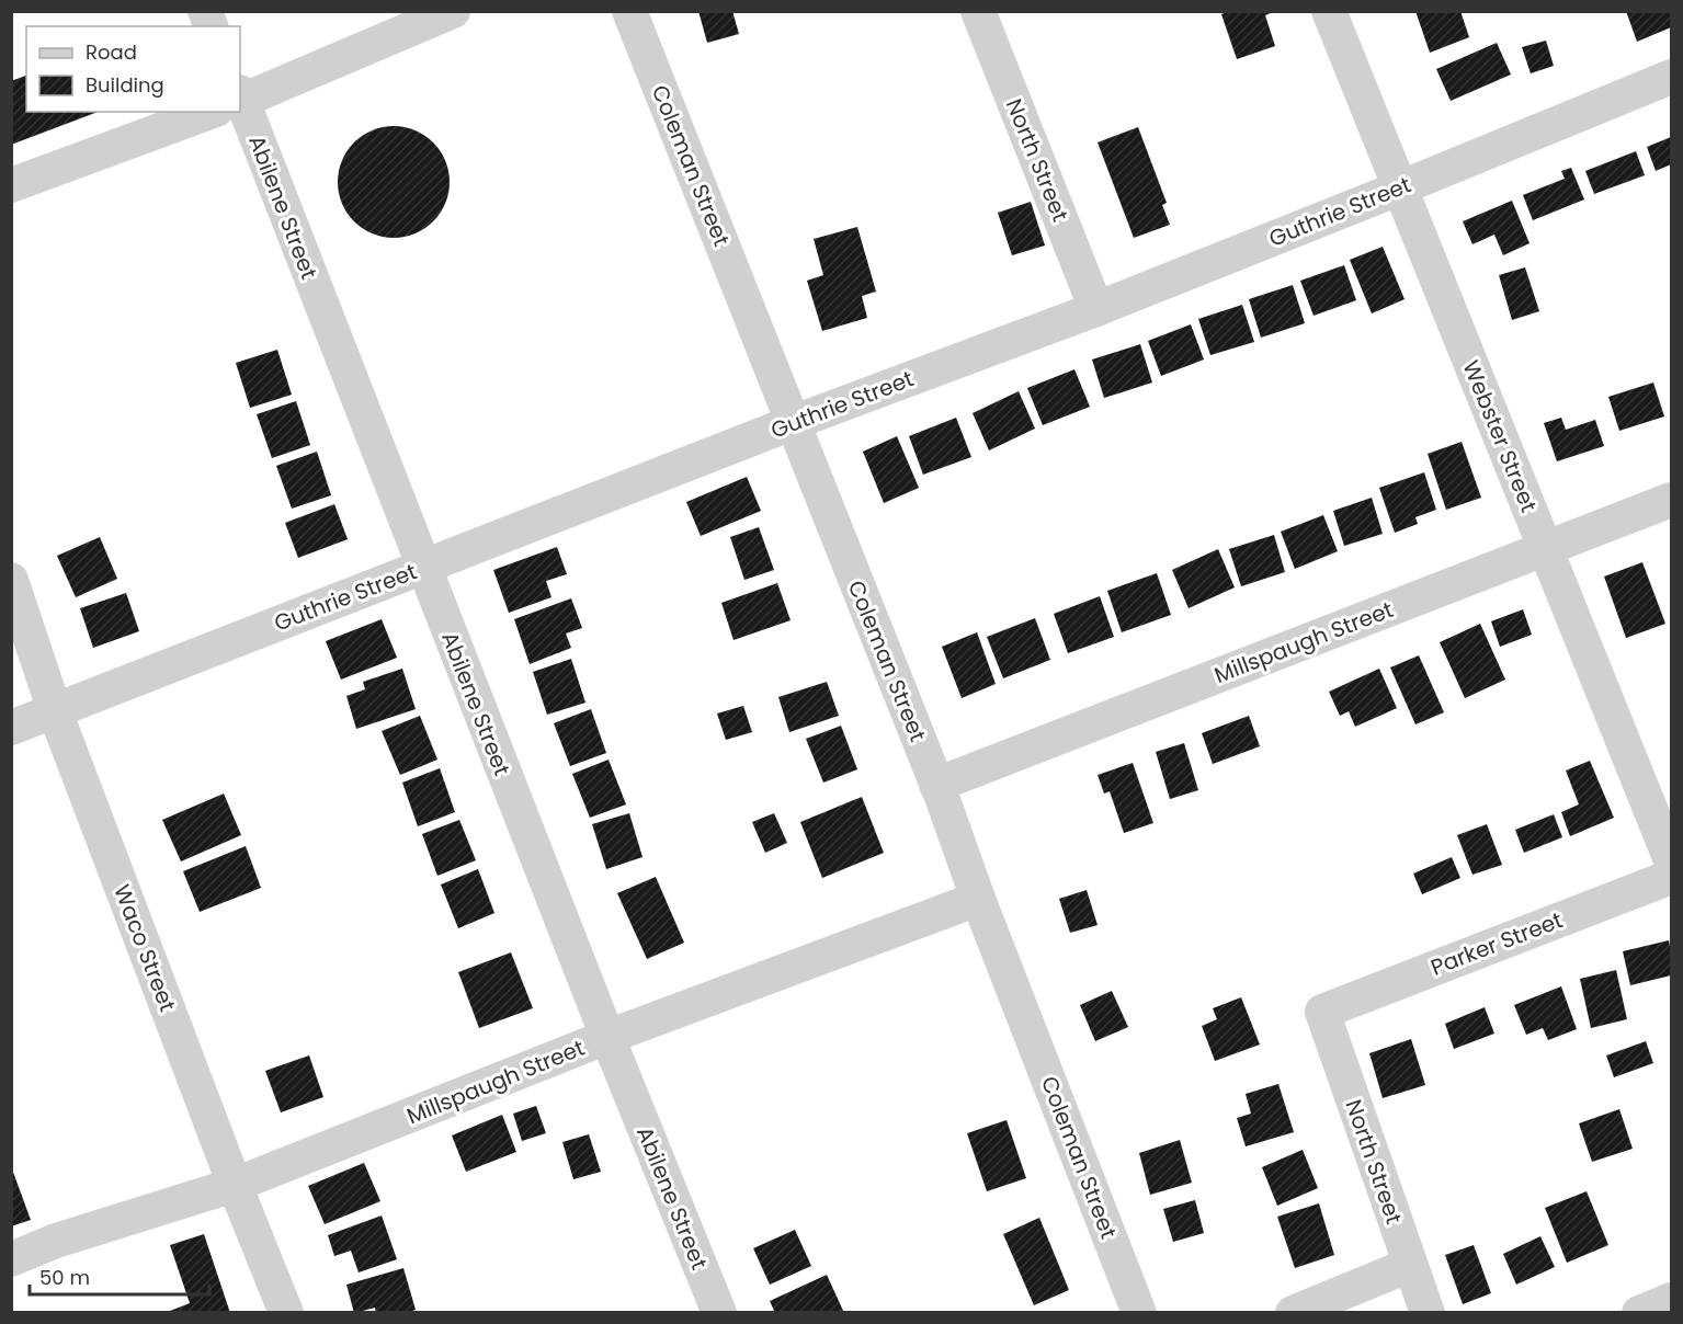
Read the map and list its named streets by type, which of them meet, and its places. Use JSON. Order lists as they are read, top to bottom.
{
  "streets": {
    "street": [
      "North Street",
      "Coleman Street",
      "Abilene Street",
      "Guthrie Street",
      "Webster Street",
      "Millspaugh Street",
      "Parker Street",
      "Waco Street"
    ]
  },
  "crossings": [
    ["North Street", "Guthrie Street"],
    ["North Street", "Parker Street"],
    ["Coleman Street", "Guthrie Street"],
    ["Coleman Street", "Millspaugh Street"],
    ["Abilene Street", "Guthrie Street"],
    ["Abilene Street", "Millspaugh Street"],
    ["Guthrie Street", "Webster Street"],
    ["Guthrie Street", "Waco Street"],
    ["Webster Street", "Millspaugh Street"],
    ["Millspaugh Street", "Waco Street"]
  ],
  "legend": ["Road", "Building"],
  "scale_bar": "50 m"
}
